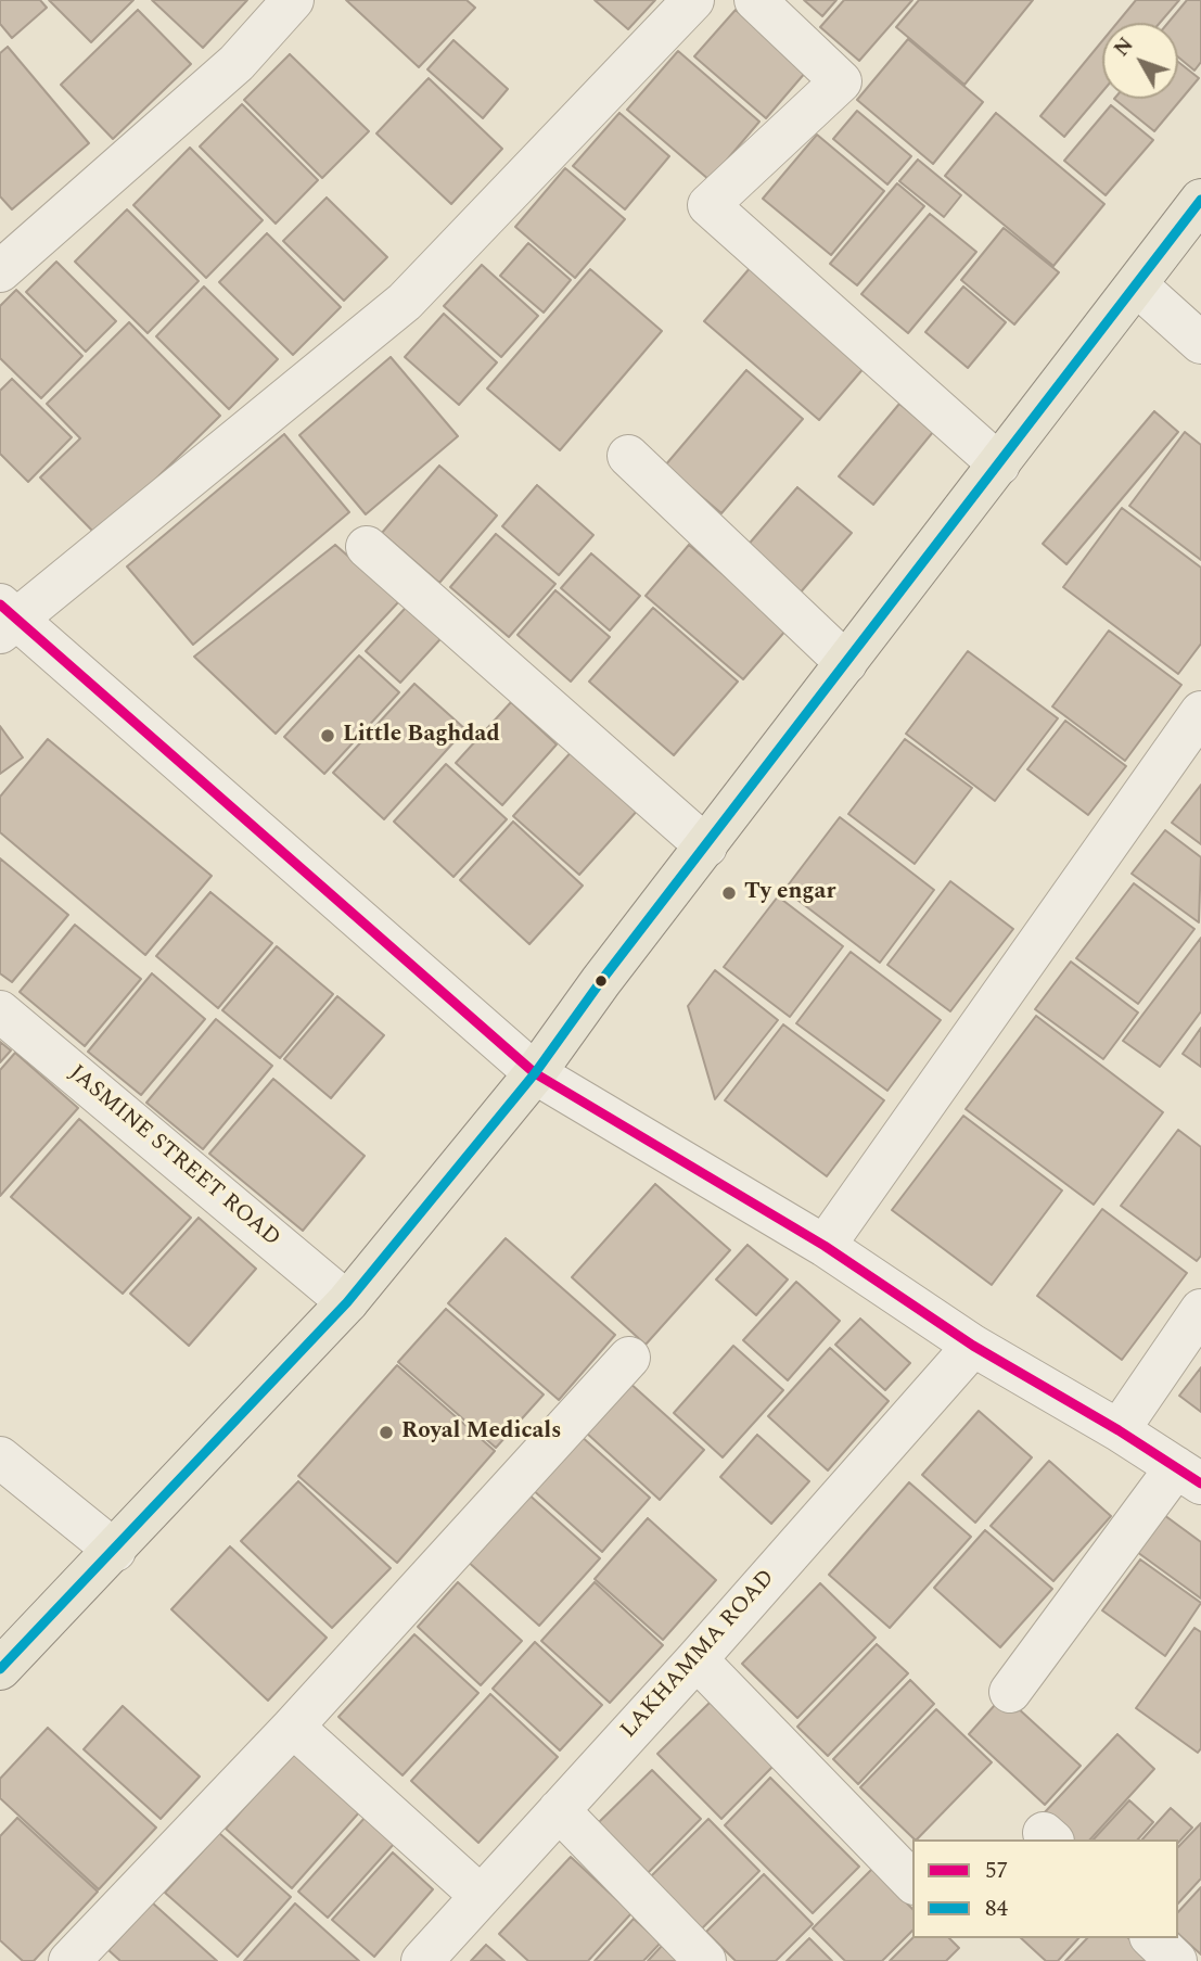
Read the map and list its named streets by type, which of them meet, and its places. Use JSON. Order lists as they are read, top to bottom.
{
  "streets": {
    "street": ["JASMINE STREET ROAD", "LAKHAMMA ROAD"]
  },
  "places": ["Little Baghdad", "Ty engar", "Royal Medicals"],
  "lines": ["transit line 84", "transit line 57"],
  "legend": ["57", "84"],
  "north": "top left"
}
